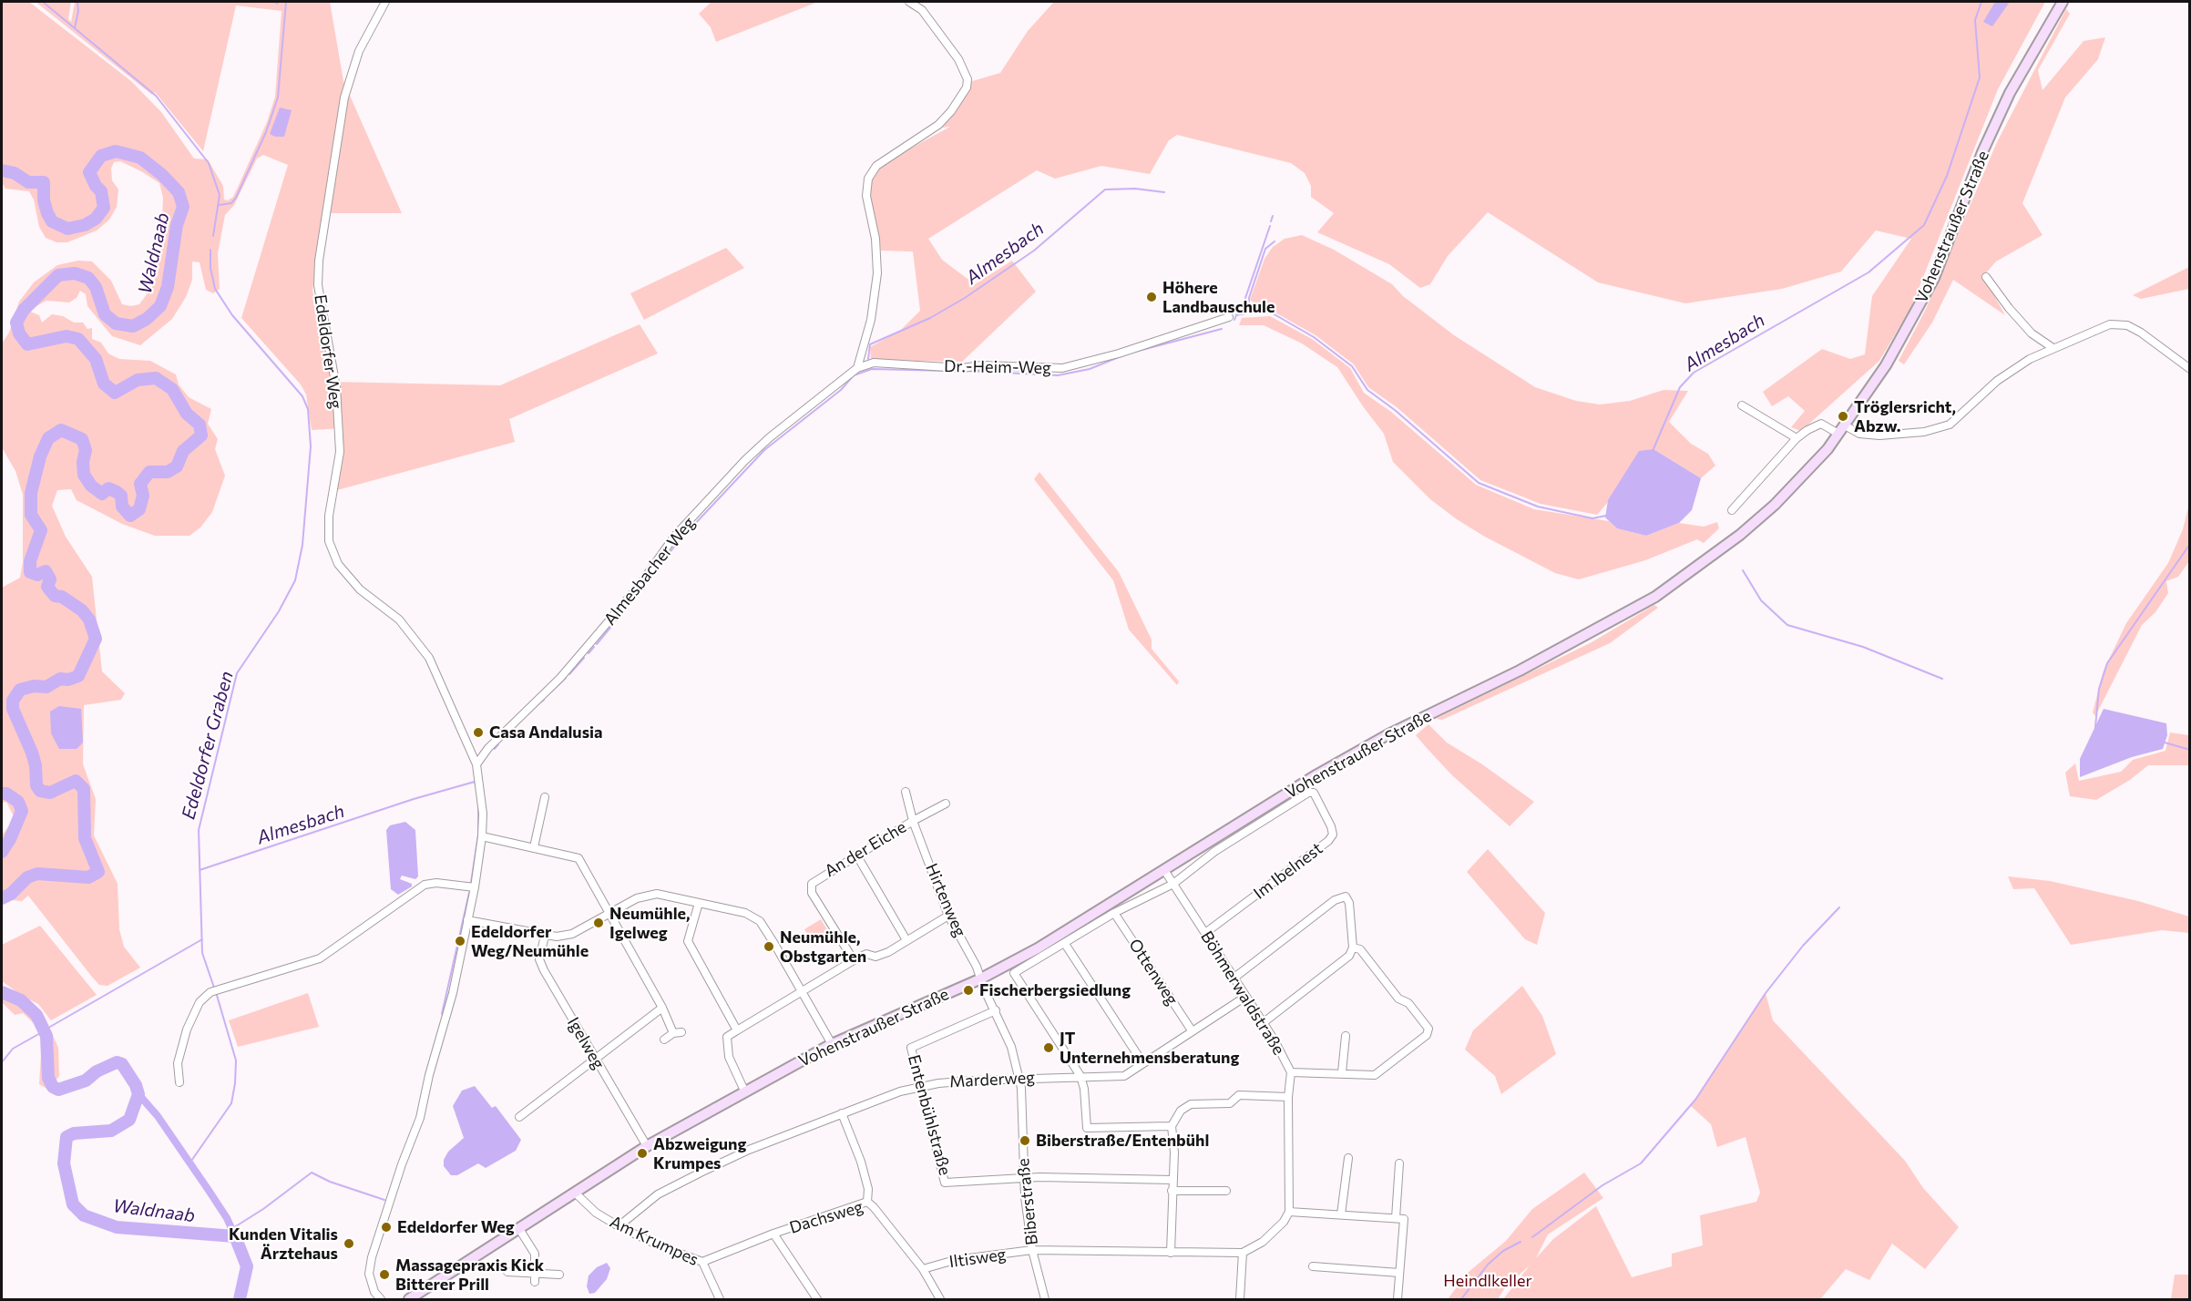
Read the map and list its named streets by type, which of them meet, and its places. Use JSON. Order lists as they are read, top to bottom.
{
  "streets": {
    "main road": ["Vohenstraußer Straße"],
    "street": [
      "Edeldorfer Weg",
      "Dr.-Heim-Weg",
      "Almesbacher Weg",
      "An der Eiche",
      "Im Ibelnest",
      "Hirtenweg",
      "Ottenweg",
      "Böhmerwaldstraße",
      "Igelweg",
      "Marderweg",
      "Entenbühlstraße",
      "Biberstraße",
      "Dachsweg",
      "Am Krumpes",
      "Iltisweg"
    ]
  },
  "crossings": [
    ["Vohenstraußer Straße", "Im Ibelnest"],
    ["Vohenstraußer Straße", "Hirtenweg"],
    ["Vohenstraußer Straße", "Ottenweg"],
    ["Vohenstraußer Straße", "Böhmerwaldstraße"],
    ["Vohenstraußer Straße", "Igelweg"],
    ["Vohenstraußer Straße", "Marderweg"],
    ["Vohenstraußer Straße", "Biberstraße"],
    ["Vohenstraußer Straße", "Am Krumpes"],
    ["Edeldorfer Weg", "Almesbacher Weg"],
    ["Dr.-Heim-Weg", "Almesbacher Weg"],
    ["An der Eiche", "Hirtenweg"],
    ["Im Ibelnest", "Böhmerwaldstraße"],
    ["Hirtenweg", "Biberstraße"],
    ["Ottenweg", "Marderweg"],
    ["Böhmerwaldstraße", "Marderweg"],
    ["Marderweg", "Entenbühlstraße"],
    ["Marderweg", "Biberstraße"],
    ["Marderweg", "Am Krumpes"],
    ["Entenbühlstraße", "Biberstraße"],
    ["Biberstraße", "Iltisweg"],
    ["Dachsweg", "Am Krumpes"],
    ["Dachsweg", "Iltisweg"]
  ],
  "water": ["Waldnaab", "Almesbach", "Edeldorfer Graben"],
  "parks": ["Heindlkeller"],
  "places": [
    "Höhere Landbauschule",
    "Tröglersricht, Abzw.",
    "Casa Andalusia",
    "Neumühle, Igelweg",
    "Edeldorfer Weg/Neumühle",
    "Neumühle, Obstgarten",
    "Fischerbergsiedlung",
    "JT Unternehmensberatung",
    "Biberstraße/Entenbühl",
    "Abzweigung Krumpes",
    "Edeldorfer Weg",
    "Kunden Vitalis Ärztehaus",
    "Massagepraxis Kick Bitterer Prill"
  ]
}
